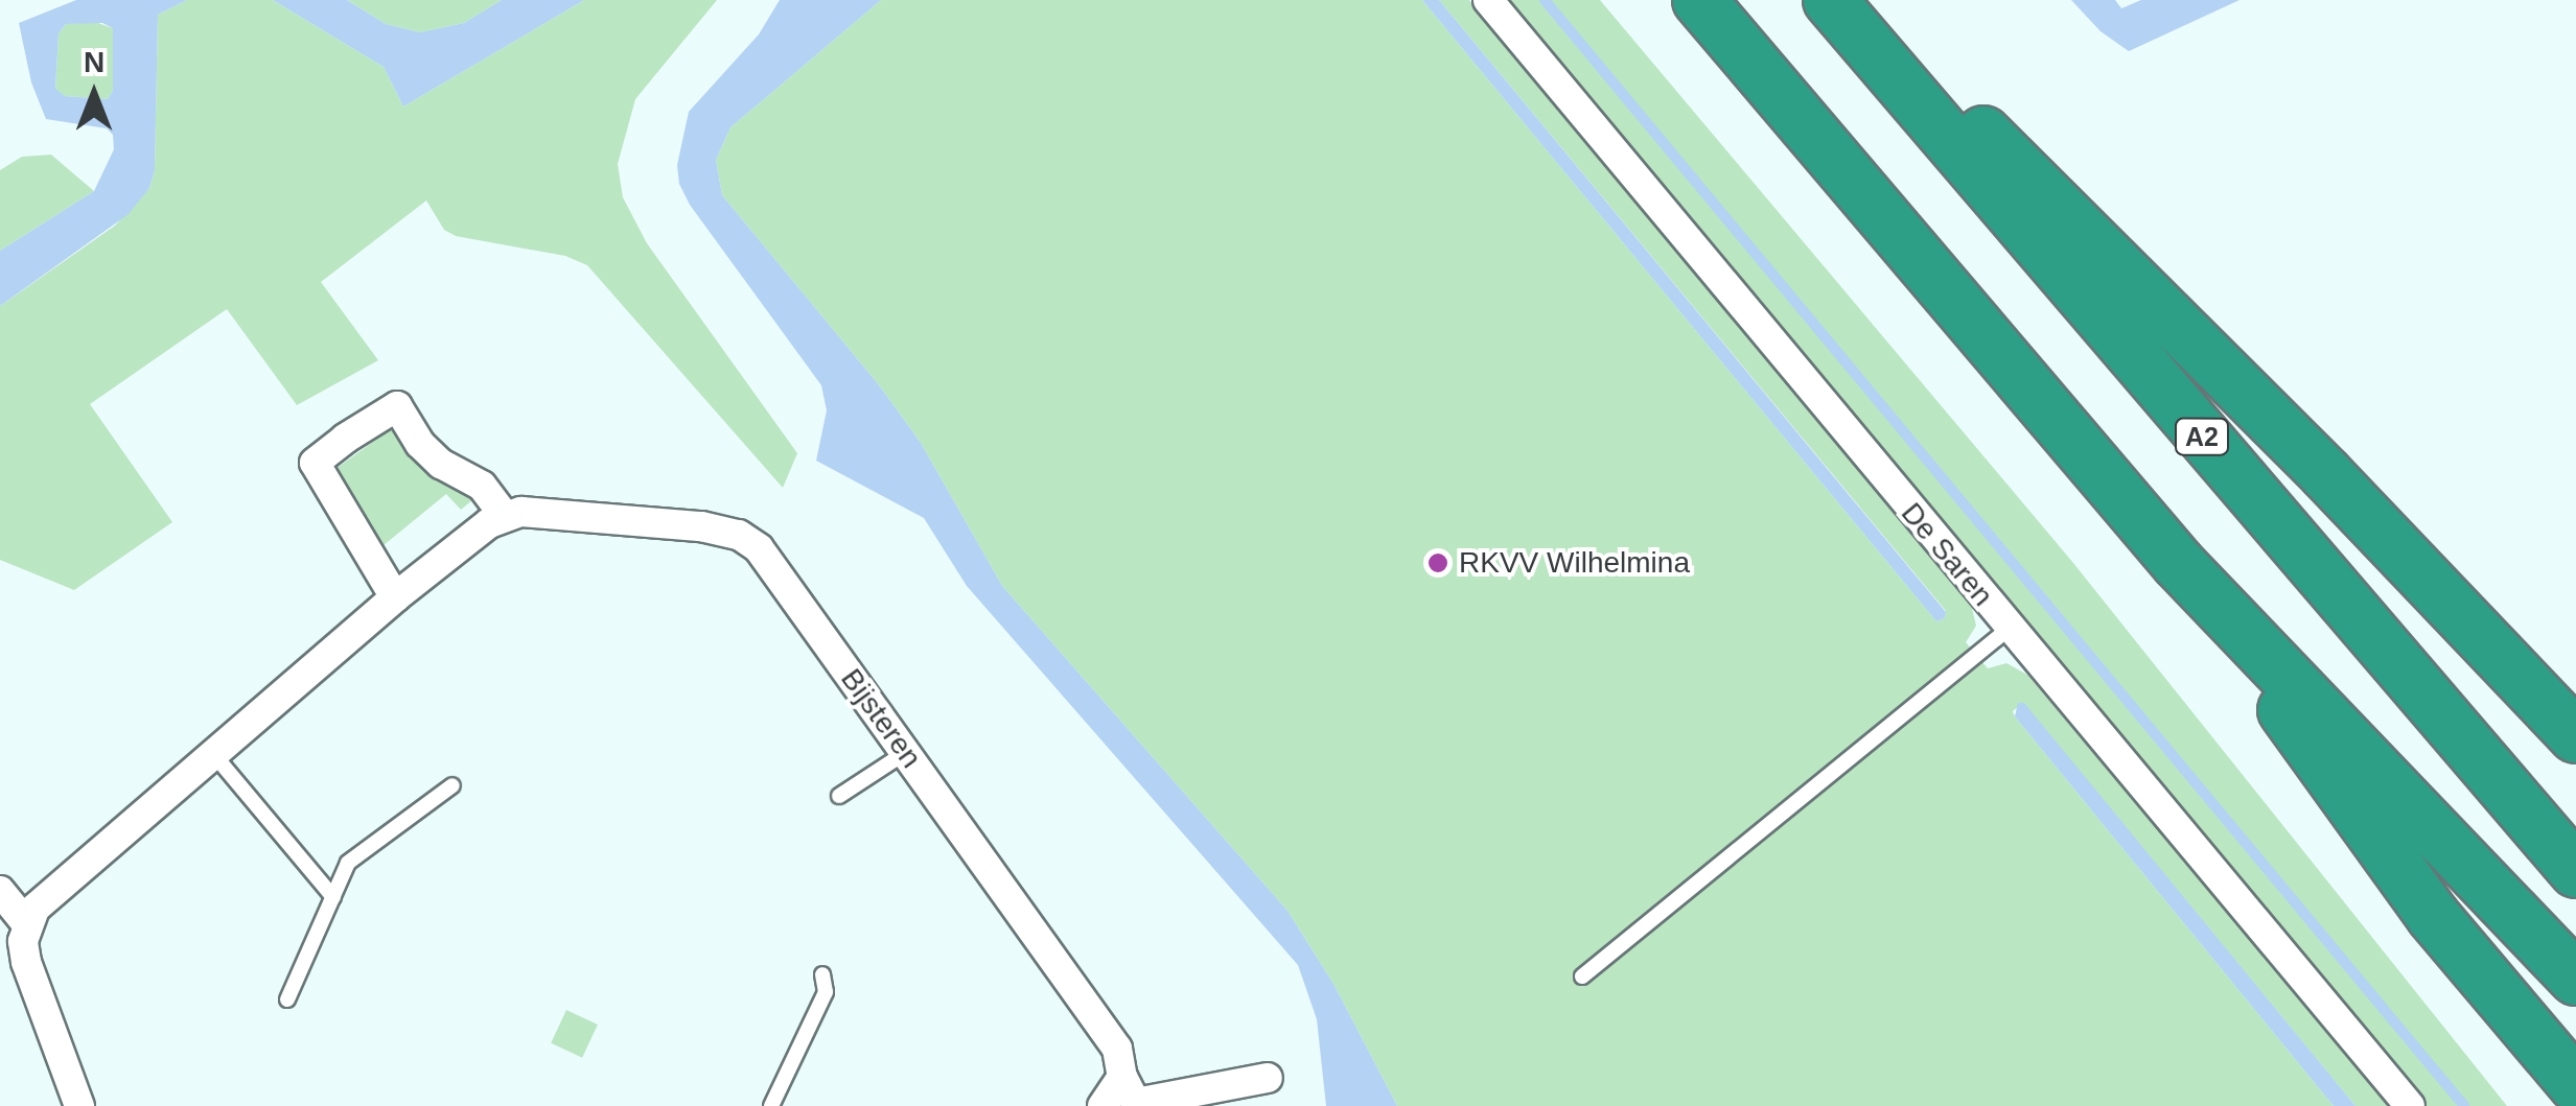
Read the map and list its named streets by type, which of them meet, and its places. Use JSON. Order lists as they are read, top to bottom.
{
  "streets": {
    "highway": ["A2"],
    "street": ["De Saren", "Bijsteren"]
  },
  "places": ["RKVV Wilhelmina"],
  "north": "top"
}
